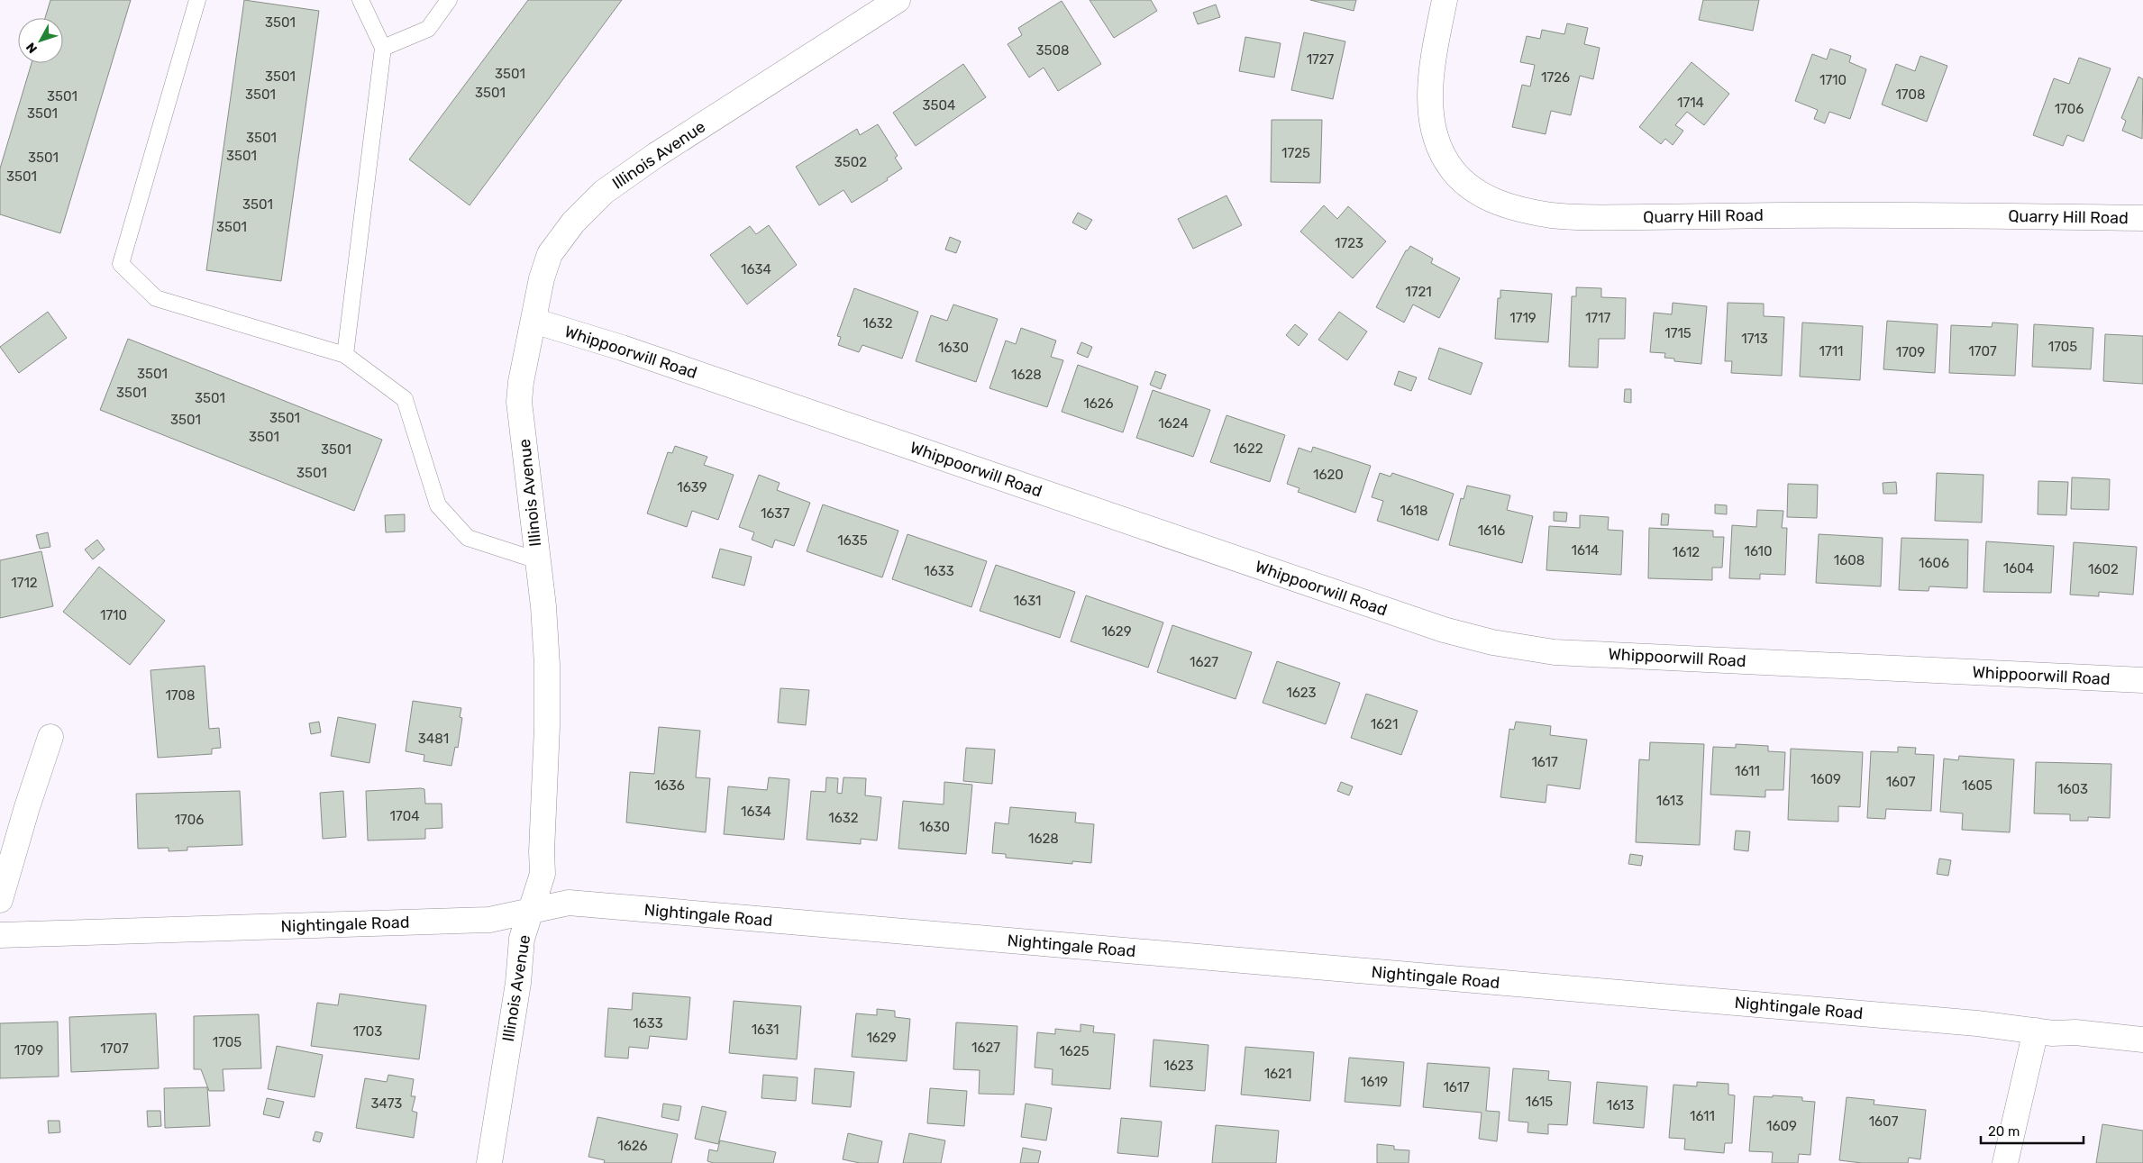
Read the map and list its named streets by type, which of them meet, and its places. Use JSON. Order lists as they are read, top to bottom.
{
  "streets": {
    "street": [
      "Illinois Avenue",
      "Quarry Hill Road",
      "Whippoorwill Road",
      "Nightingale Road"
    ]
  },
  "crossings": [
    ["Illinois Avenue", "Whippoorwill Road"],
    ["Illinois Avenue", "Nightingale Road"]
  ],
  "house_numbers": [
    "3501",
    "3508",
    "1727",
    "3501",
    "3501",
    "1726",
    "1710",
    "3501",
    "3501",
    "1708",
    "3501",
    "1714",
    "3504",
    "1706",
    "3501",
    "3501",
    "1725",
    "3501",
    "3501",
    "3502",
    "3501",
    "3501",
    "3501",
    "1723",
    "1634",
    "1721",
    "1719",
    "1717",
    "1632",
    "1715",
    "1713",
    "1705",
    "1630",
    "1711",
    "1707",
    "1709",
    "3501",
    "1628",
    "3501",
    "3501",
    "1626",
    "3501",
    "3501",
    "1624",
    "3501",
    "1622",
    "3501",
    "3501",
    "1620",
    "1639",
    "1618",
    "1637",
    "1616",
    "1635",
    "1614",
    "1610",
    "1612",
    "1608",
    "1606",
    "1604",
    "1602",
    "1633",
    "1712",
    "1631",
    "1710",
    "1629",
    "1627",
    "1623",
    "1708",
    "1621",
    "3481",
    "1617",
    "1611",
    "1609",
    "1607",
    "1636",
    "1605",
    "1603",
    "1613",
    "1634",
    "1704",
    "1632",
    "1706",
    "1630",
    "1628",
    "1633",
    "1631",
    "1703",
    "1629",
    "1705",
    "1627",
    "1707",
    "1709",
    "1625",
    "1623",
    "1621",
    "1619",
    "1617",
    "1615",
    "3473",
    "1613",
    "1611",
    "1607",
    "1609",
    "1626"
  ],
  "scale_bar": "20 m",
  "north": "bottom left"
}
